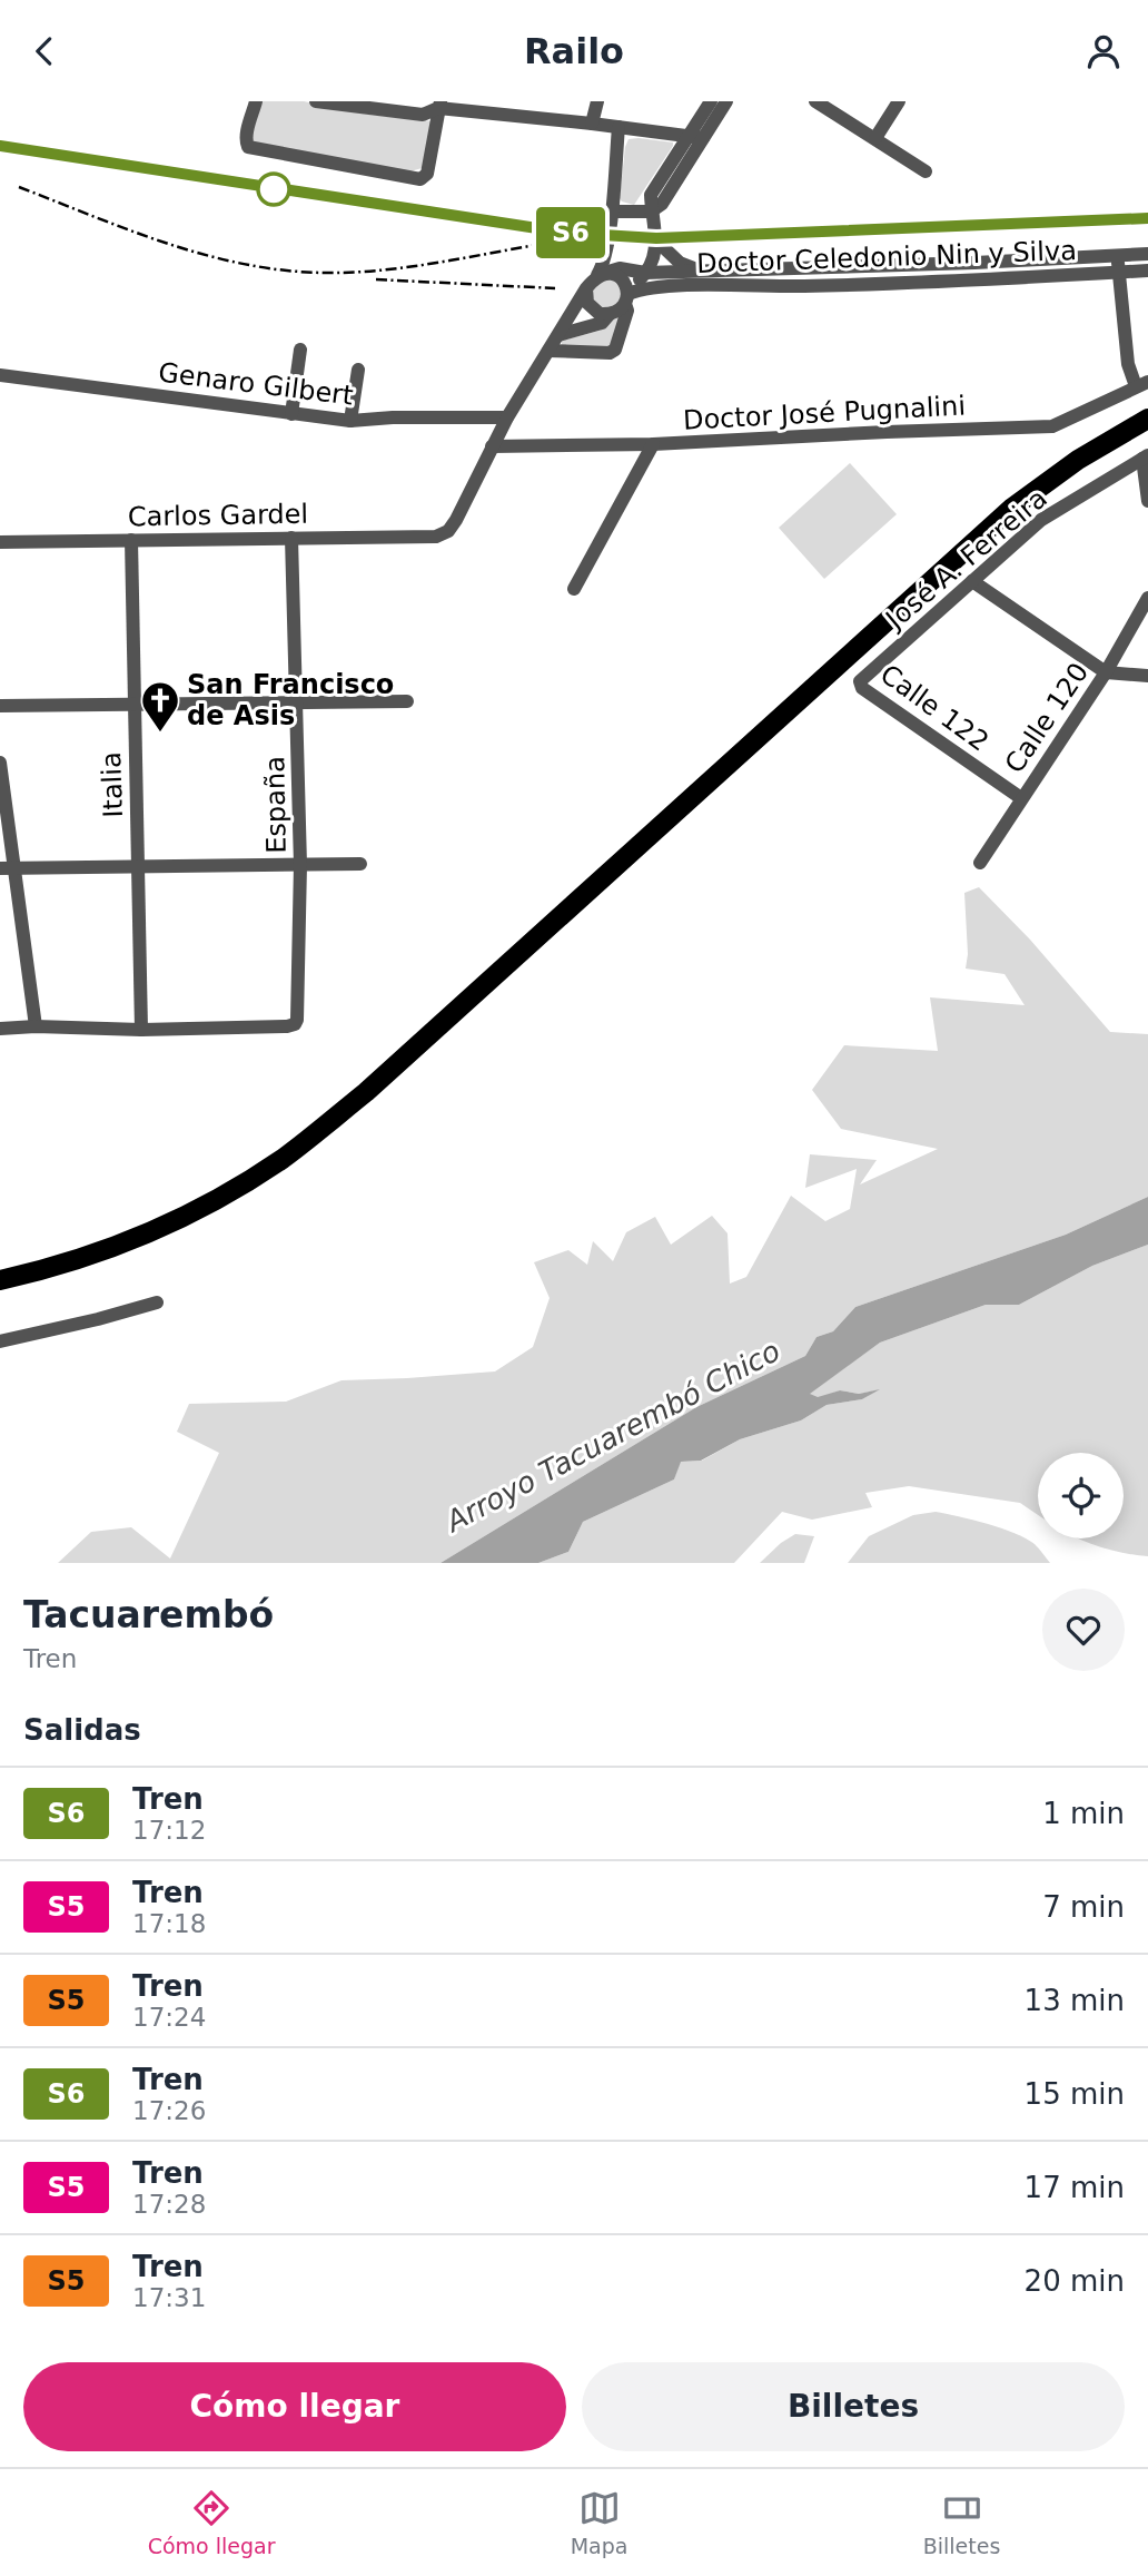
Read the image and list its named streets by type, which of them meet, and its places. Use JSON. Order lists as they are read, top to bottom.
{
  "streets": {
    "street": [
      "Doctor Celedonio Nin y Silva",
      "Genaro Gilbert",
      "Doctor José Pugnalini",
      "Carlos Gardel",
      "José A. Ferreira",
      "Calle 122",
      "Calle 120",
      "Italia",
      "España"
    ]
  },
  "crossings": [
    ["Doctor José Pugnalini", "Carlos Gardel"],
    ["Carlos Gardel", "Italia"],
    ["Carlos Gardel", "España"],
    ["José A. Ferreira", "Calle 122"],
    ["Calle 122", "Calle 120"],
    ["Italia", "España"]
  ],
  "water": ["Arroyo Tacuarembó Chico"],
  "places": {
    "church": ["San Francisco de Asis"]
  },
  "page": {
    "header": "Railo",
    "on_map": "S6",
    "heading": [
      ["Tacuarembó", "Tren"],
      "Salidas"
    ],
    "list": [
      {
        "mark": "S6",
        "name": "Tren",
        "note": "17:12",
        "value": "1 min"
      },
      {
        "mark": "S5",
        "name": "Tren",
        "note": "17:18",
        "value": "7 min"
      },
      {
        "mark": "S5",
        "name": "Tren",
        "note": "17:24",
        "value": "13 min"
      },
      {
        "mark": "S6",
        "name": "Tren",
        "note": "17:26",
        "value": "15 min"
      },
      {
        "mark": "S5",
        "name": "Tren",
        "note": "17:28",
        "value": "17 min"
      },
      {
        "mark": "S5",
        "name": "Tren",
        "note": "17:31",
        "value": "20 min"
      }
    ],
    "buttons": ["Cómo llegar", "Billetes"],
    "tabs": ["Cómo llegar", "Mapa", "Billetes"]
  }
}
